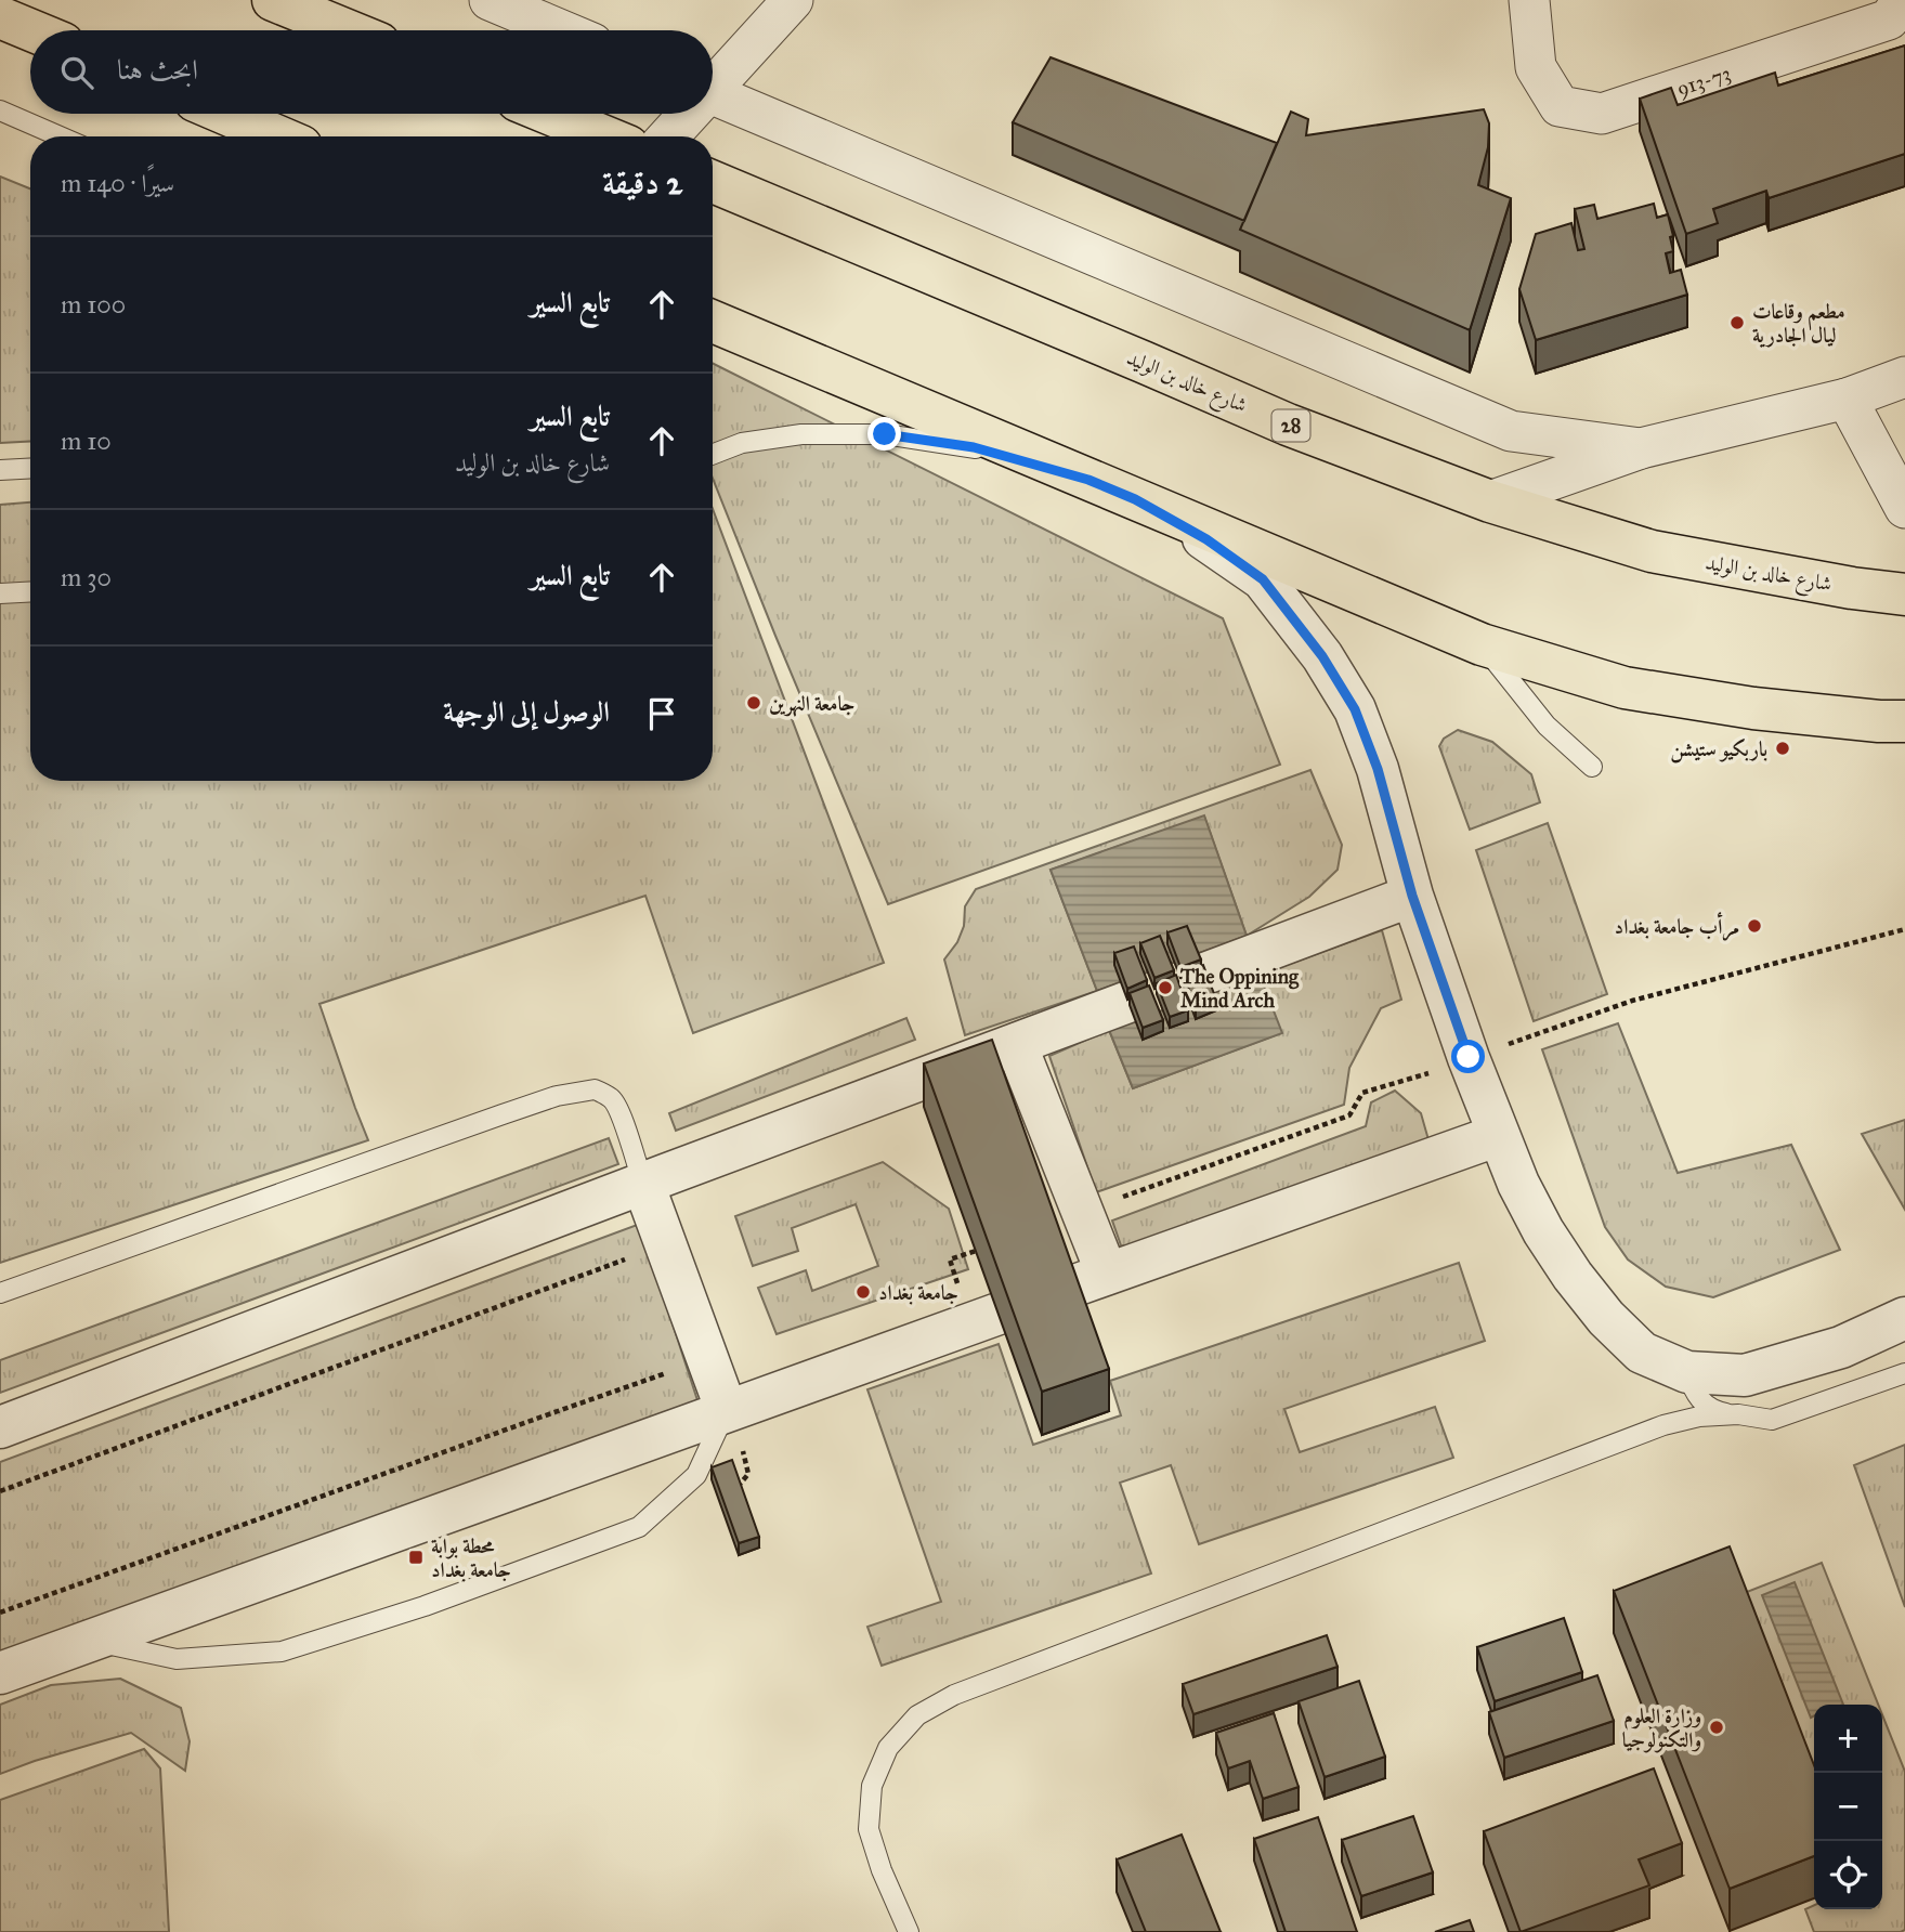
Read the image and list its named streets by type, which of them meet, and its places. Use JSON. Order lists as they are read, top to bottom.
{
  "streets": {
    "main road": ["شارع خالد بن الوليد", "28"],
    "street": ["913-73"]
  },
  "places": {
    "other": [
      "مطعم وقاعات ليال الجادرية",
      "جامعة النهرين",
      "باربكيو ستيشن",
      "مرأب جامعة بغداد",
      "The Oppining Mind Arch",
      "جامعة بغداد",
      "وزارة العلوم والتكنولوجيا"
    ],
    "transit": ["محطة بوابة جامعة بغداد"]
  },
  "page": {
    "search": "ابحث هنا",
    "heading": ["2 دقيقة", "سيرًا · 140 m"],
    "list": [
      ["تابع السير", "100 m"],
      ["تابع السير", "شارع خالد بن الوليد", "10 m"],
      ["تابع السير", "30 m"],
      "الوصول إلى الوجهة"
    ],
    "map_buttons": ["+", "−"]
  }
}
